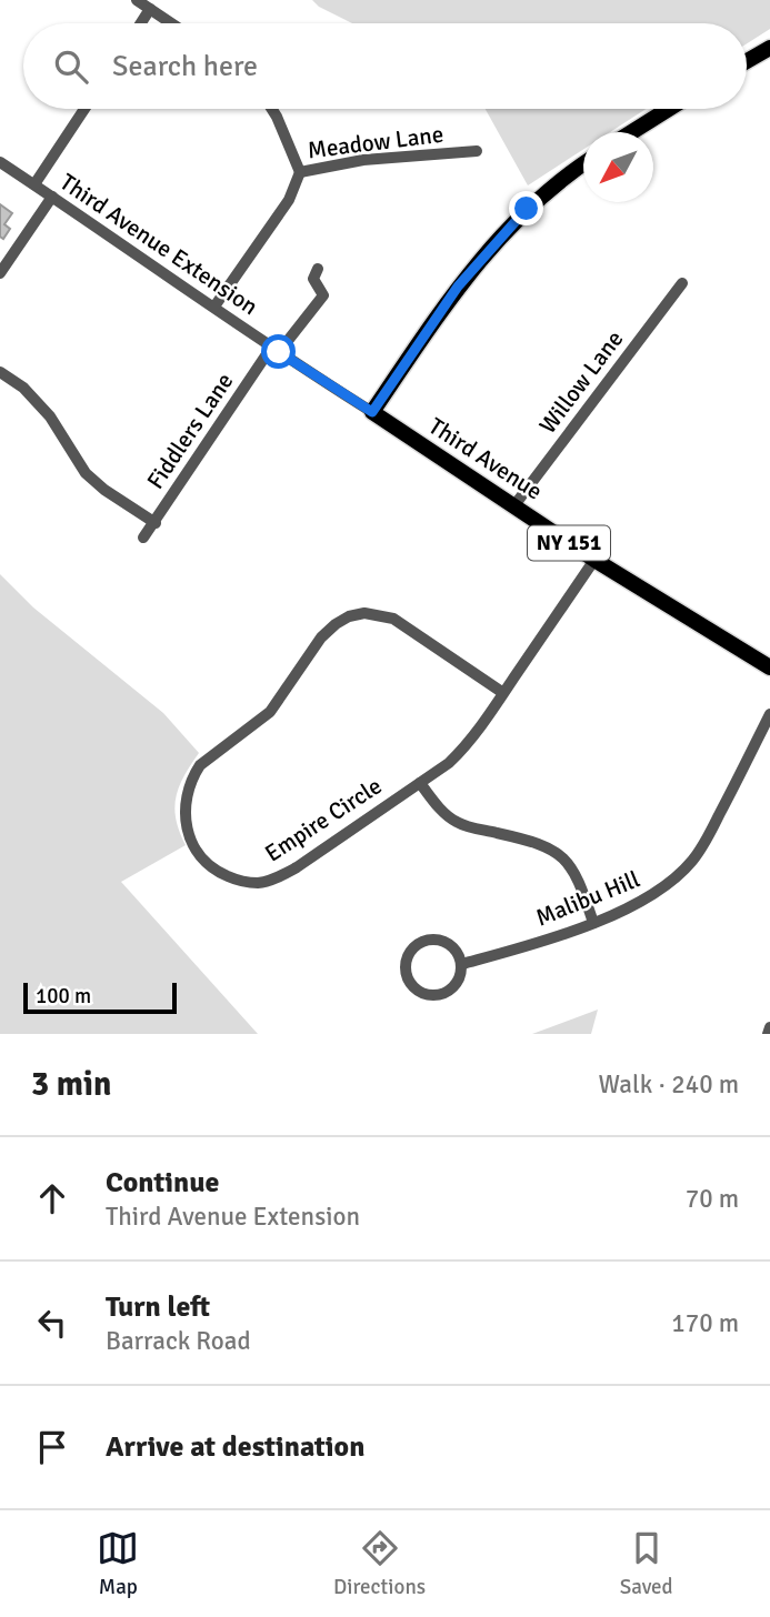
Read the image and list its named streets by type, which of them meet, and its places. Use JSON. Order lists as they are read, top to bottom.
{
  "streets": {
    "main road": ["Third Avenue", "NY 151"],
    "street": [
      "Meadow Lane",
      "Third Avenue Extension",
      "Willow Lane",
      "Fiddlers Lane",
      "Empire Circle",
      "Malibu Hill"
    ]
  },
  "crossings": [
    ["Meadow Lane", "Third Avenue Extension"],
    ["Third Avenue Extension", "Fiddlers Lane"],
    ["Third Avenue Extension", "Third Avenue"],
    ["Willow Lane", "Third Avenue"]
  ],
  "scale_bar": "100 m",
  "north": "bottom left",
  "page": {
    "search": "Search here",
    "scale": "100 m",
    "heading": ["3 min", "Walk · 240 m"],
    "list": [
      ["Continue", "Third Avenue Extension", "70 m"],
      ["Turn left", "Barrack Road", "170 m"],
      "Arrive at destination"
    ],
    "nav": ["Map", "Directions", "Saved"]
  }
}
